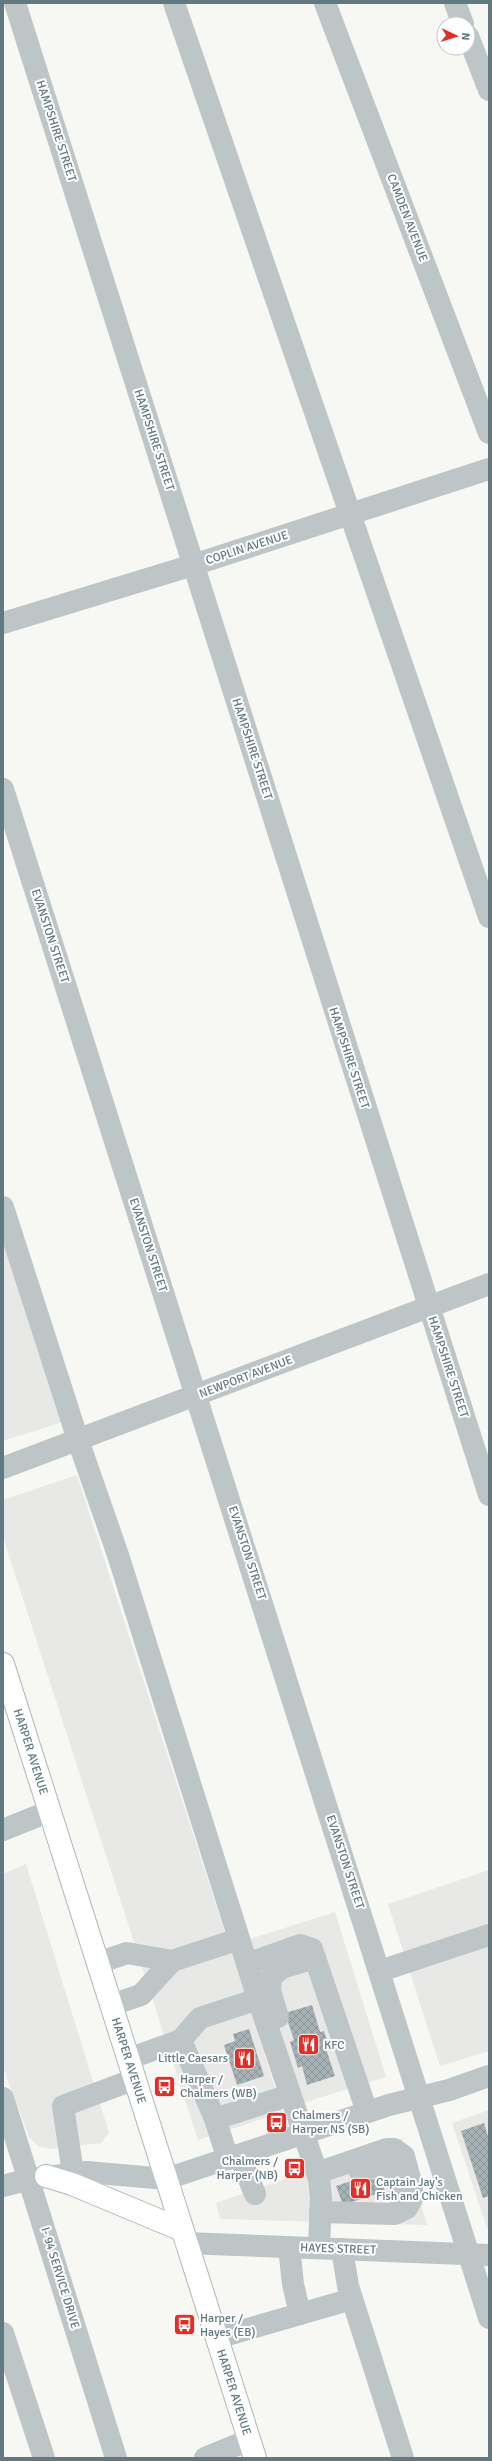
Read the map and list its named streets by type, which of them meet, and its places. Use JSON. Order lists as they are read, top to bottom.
{
  "streets": {
    "main road": ["HARPER AVENUE"],
    "street": [
      "HAMPSHIRE STREET",
      "CAMDEN AVENUE",
      "COPLIN AVENUE",
      "EVANSTON STREET",
      "NEWPORT AVENUE",
      "HAYES STREET",
      "I- 94 SERVICE DRIVE"
    ]
  },
  "crossings": [
    ["HAMPSHIRE STREET", "COPLIN AVENUE"],
    ["HAMPSHIRE STREET", "NEWPORT AVENUE"],
    ["EVANSTON STREET", "NEWPORT AVENUE"],
    ["EVANSTON STREET", "HAYES STREET"],
    ["HARPER AVENUE", "HAYES STREET"]
  ],
  "places": {
    "restaurant": ["KFC", "Little Caesars", "Captain Jay's Fish and Chicken"],
    "bus stop": [
      "Harper / Chalmers (WB)",
      "Chalmers / Harper NS (SB)",
      "Chalmers / Harper (NB)",
      "Harper / Hayes (EB)"
    ]
  },
  "north": "right"
}
